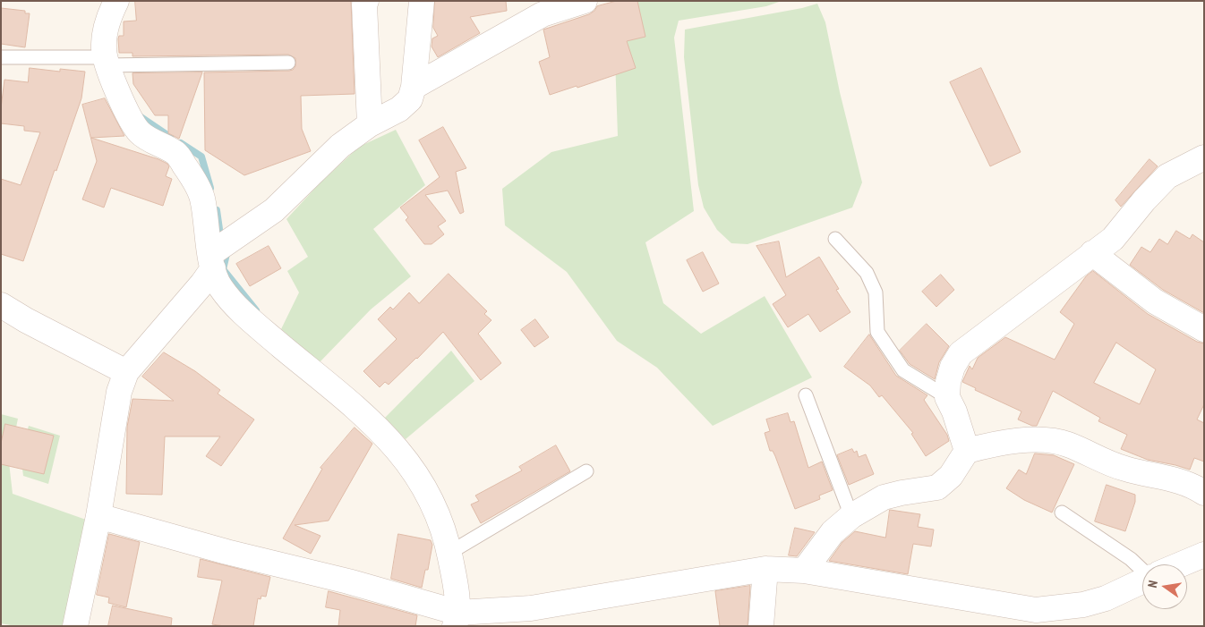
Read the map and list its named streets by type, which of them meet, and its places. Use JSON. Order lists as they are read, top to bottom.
{
  "north": "left"
}
